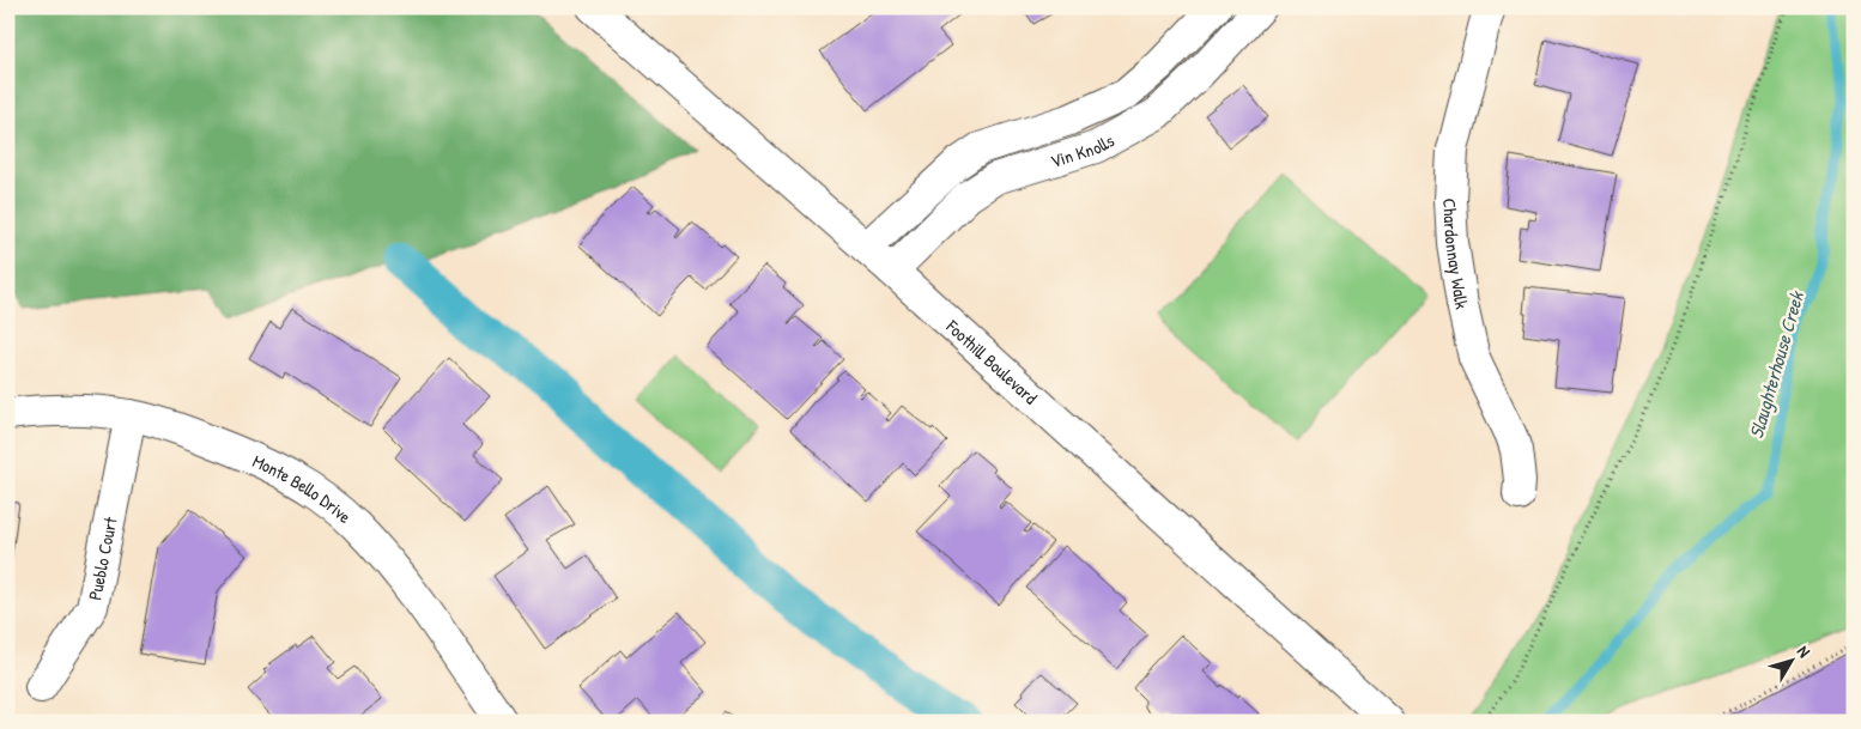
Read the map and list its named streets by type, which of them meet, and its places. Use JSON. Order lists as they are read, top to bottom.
{
  "streets": {
    "street": [
      "Vin Knolls",
      "Chardonnay Walk",
      "Foothill Boulevard",
      "Monte Bello Drive",
      "Pueblo Court"
    ]
  },
  "crossings": [
    ["Vin Knolls", "Foothill Boulevard"],
    ["Monte Bello Drive", "Pueblo Court"]
  ],
  "water": ["Slaughterhouse Creek"],
  "north": "top right"
}
